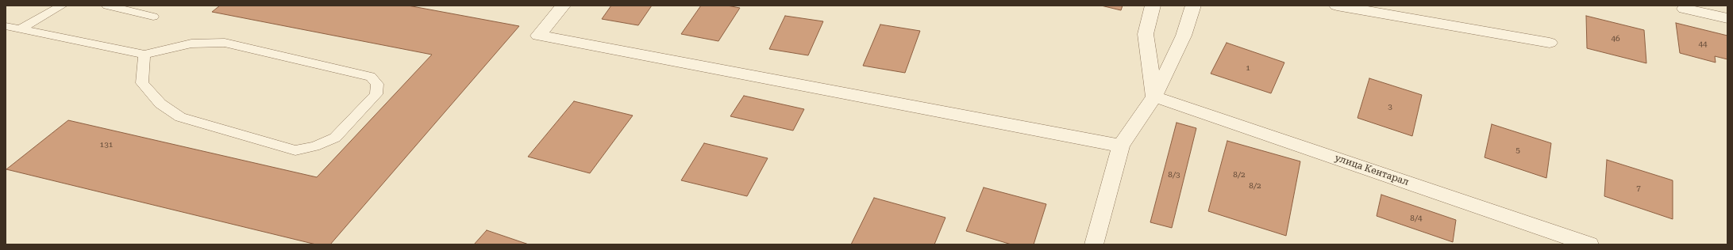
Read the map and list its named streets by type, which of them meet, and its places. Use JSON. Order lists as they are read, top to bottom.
{
  "streets": {
    "street": ["улица Кентарал"]
  },
  "house_numbers": [
    "46",
    "44",
    "1",
    "3",
    "131",
    "5",
    "8/3",
    "8/2",
    "8/2",
    "7",
    "8/4"
  ]
}
